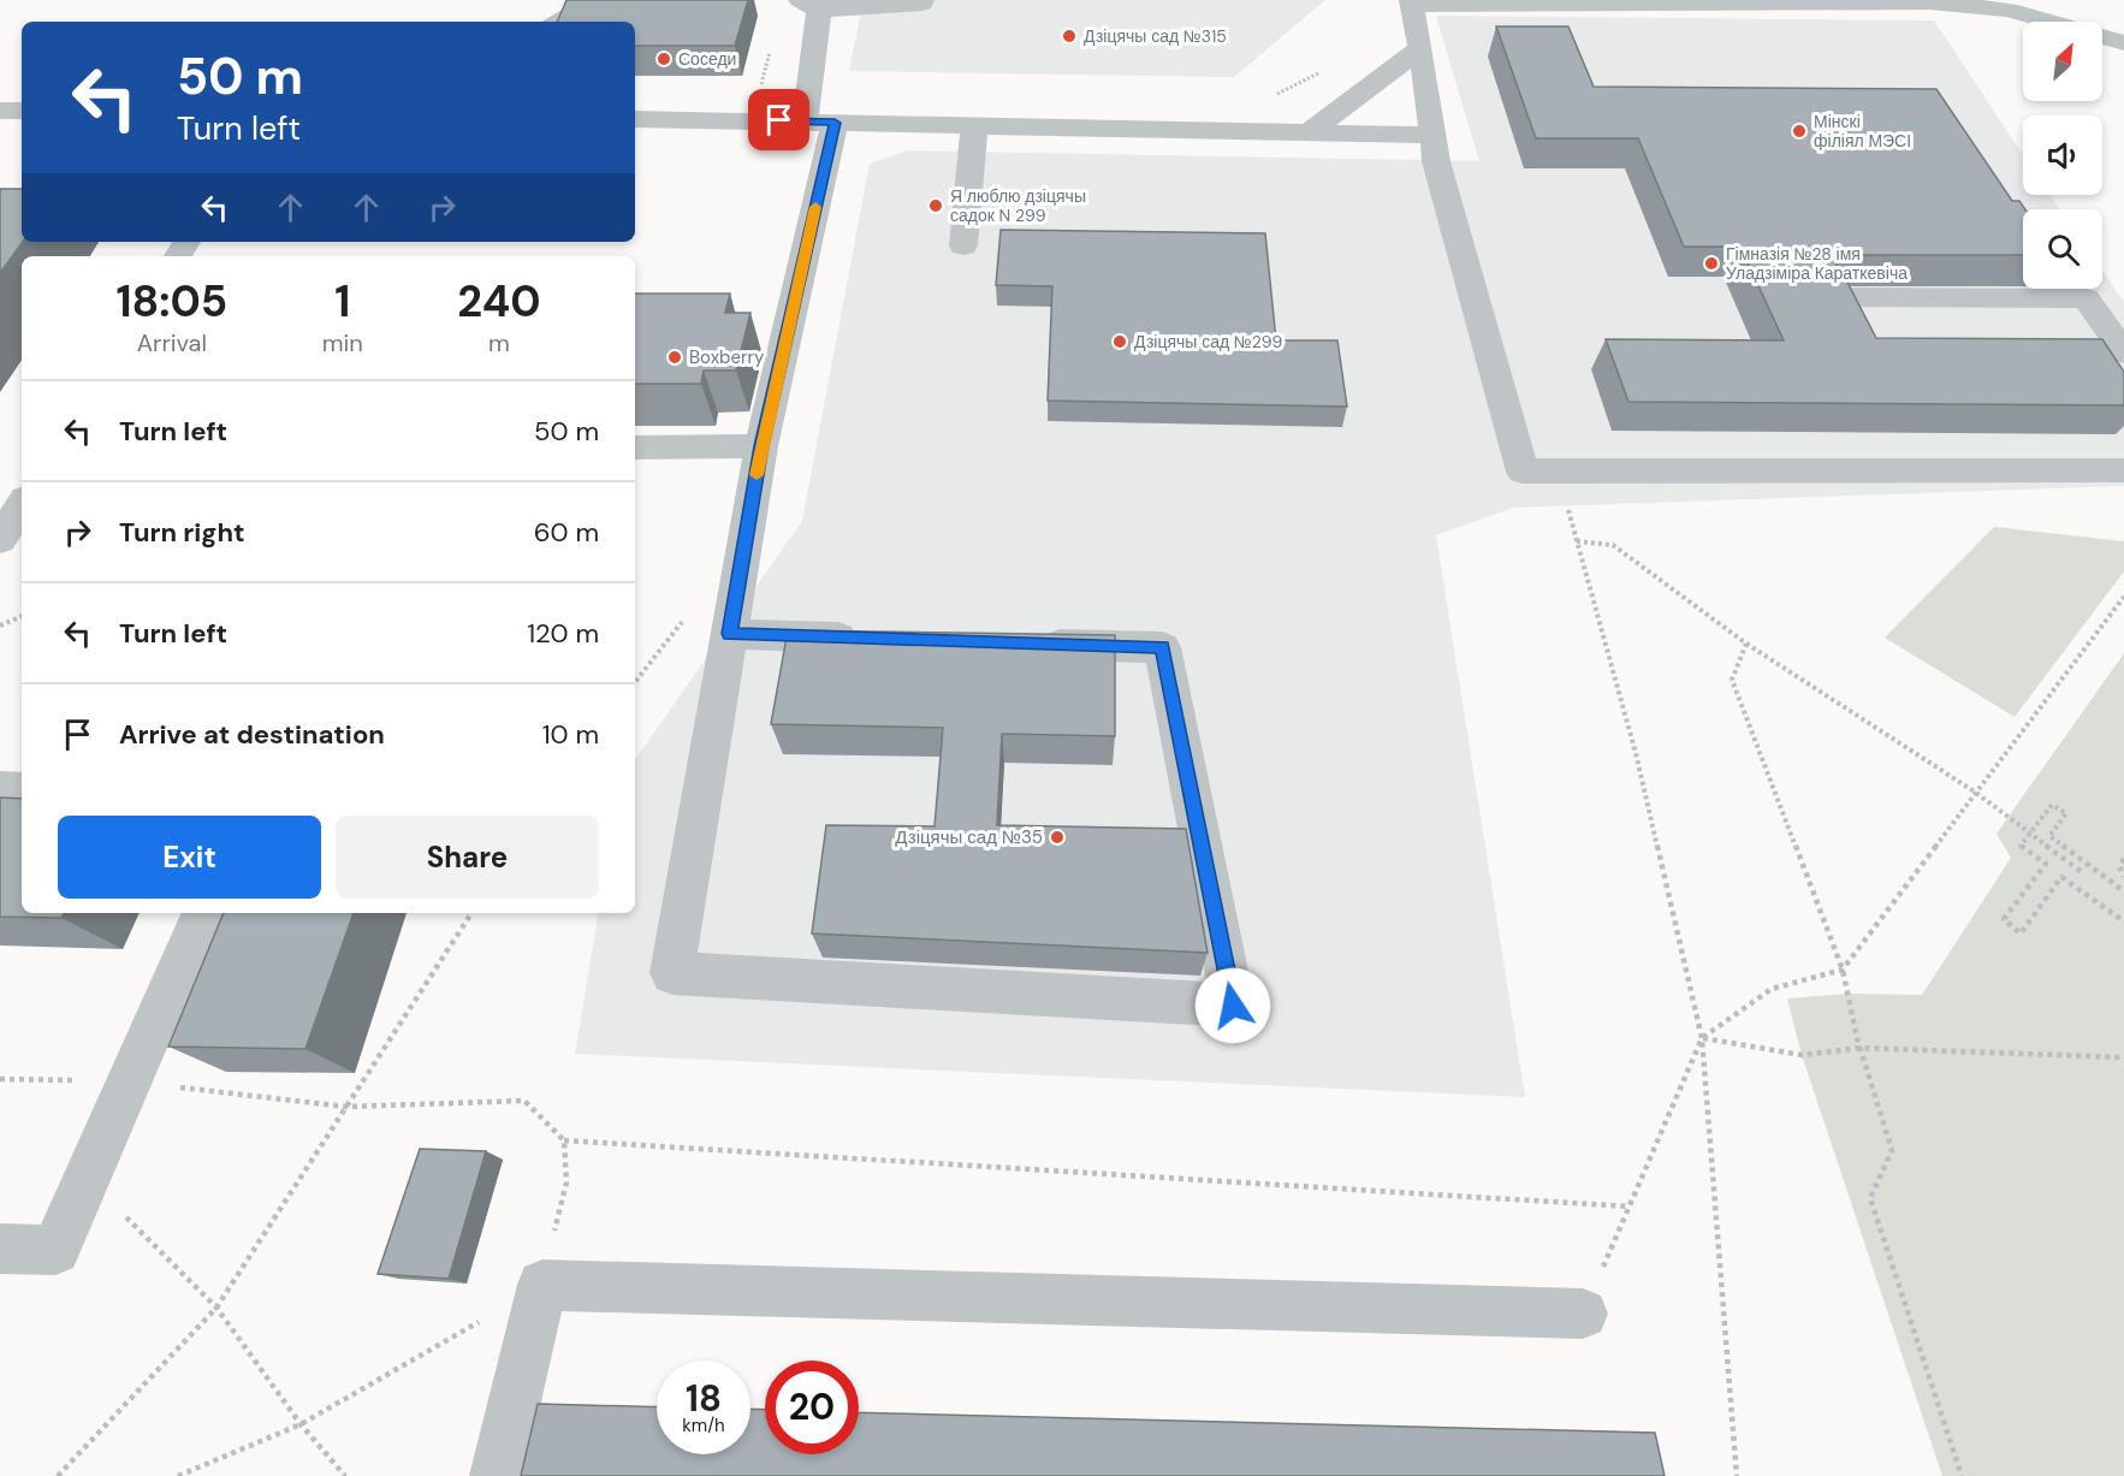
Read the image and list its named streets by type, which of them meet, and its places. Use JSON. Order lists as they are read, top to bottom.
{
  "places": [
    "Дзіцячы сад №315",
    "Соседи",
    "Мінскі філіял МЭСІ",
    "Я люблю дзіцячы садок N 299",
    "Гімназія №28 імя Уладзіміра Караткевіча",
    "Дзіцячы сад №299",
    "Boxberry",
    "Дзіцячы сад №35"
  ],
  "north": "top right",
  "page": {
    "turn": ["50 m", "Turn left"],
    "eta": [
      "18:05",
      "Arrival",
      "1",
      "min",
      "240",
      "m"
    ],
    "list": [
      {
        "name": "Turn left",
        "value": "50 m"
      },
      {
        "name": "Turn right",
        "value": "60 m"
      },
      {
        "name": "Turn left",
        "value": "120 m"
      },
      {
        "name": "Arrive at destination",
        "value": "10 m"
      }
    ],
    "buttons": ["Exit", "Share"],
    "speed": "18 km/h",
    "limit": "20"
  }
}
